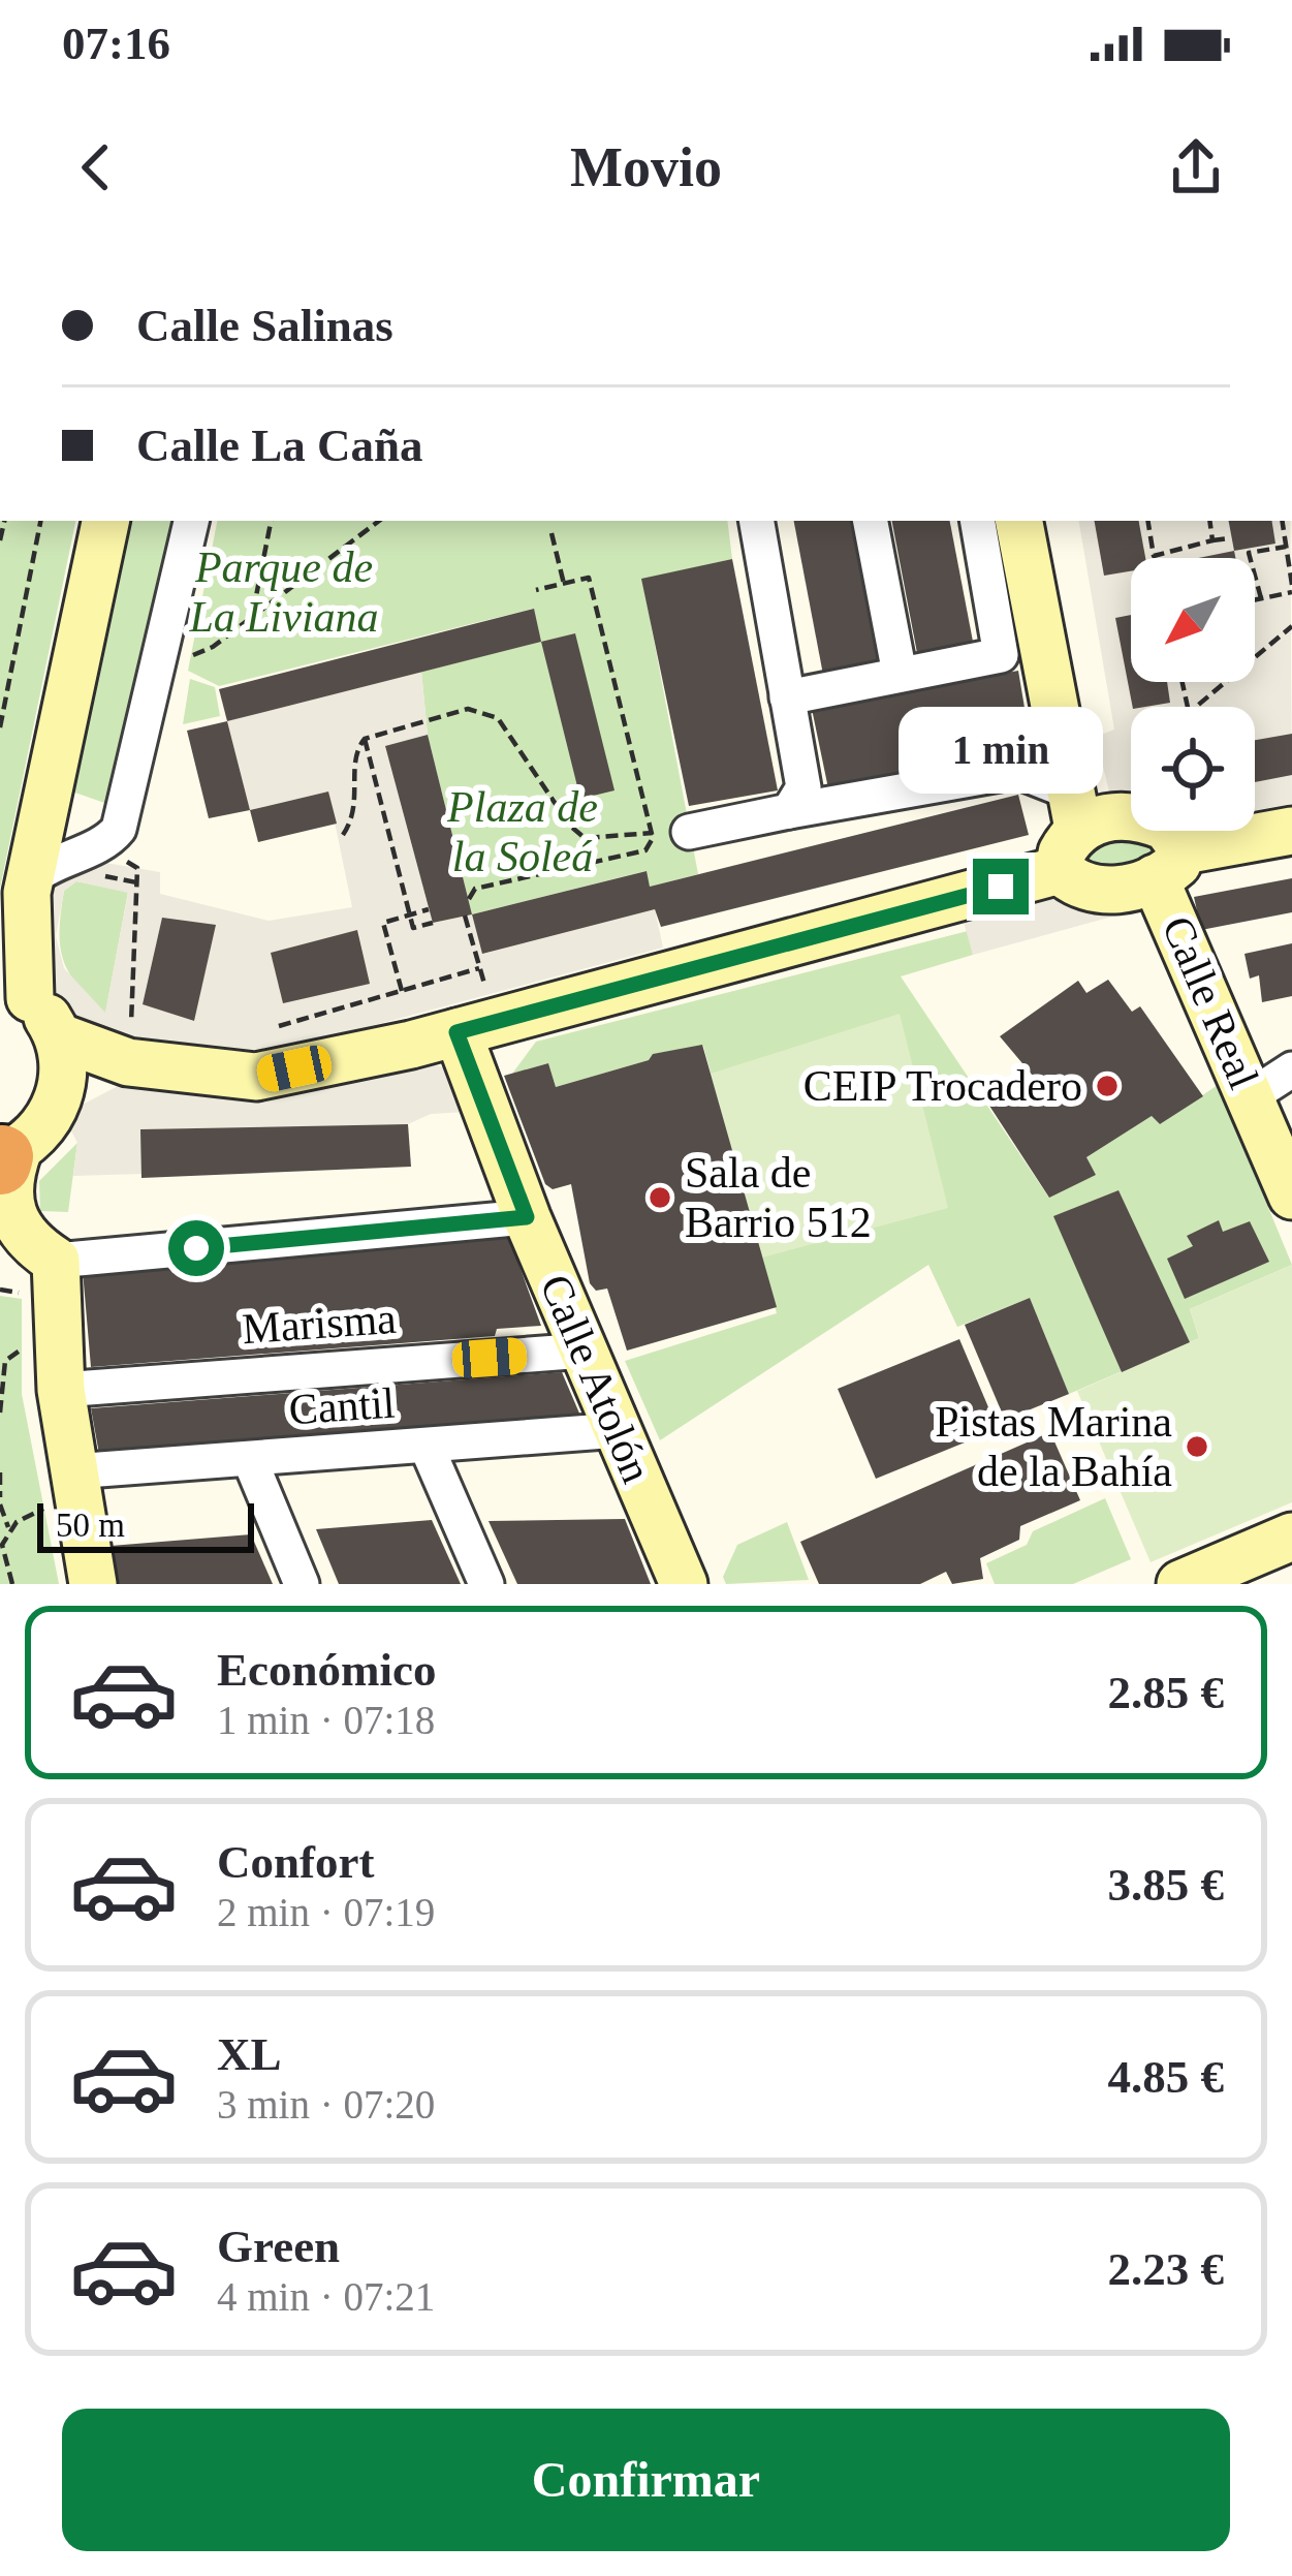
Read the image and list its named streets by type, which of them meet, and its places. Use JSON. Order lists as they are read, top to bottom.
{
  "streets": {
    "street": [
      "Calle Real",
      "Marisma",
      "Calle Atolón",
      "Cantil"
    ]
  },
  "crossings": [
    ["Marisma", "Calle Atolón"],
    ["Calle Atolón", "Cantil"]
  ],
  "parks": ["Parque de La Liviana", "Plaza de la Soleá"],
  "places": ["CEIP Trocadero", "Sala de Barrio 512", "Pistas Marina de la Bahía"],
  "scale_bar": "50 m",
  "north": "bottom left",
  "page": {
    "status": "07:16",
    "header": "Movio",
    "banner": ["Calle Salinas", "Calle La Caña"],
    "bubble": "1 min",
    "scale": "50 m",
    "list": [
      {
        "name": "Económico",
        "note": "1 min · 07:18",
        "value": "2.85 €"
      },
      {
        "name": "Confort",
        "note": "2 min · 07:19",
        "value": "3.85 €"
      },
      {
        "name": "XL",
        "note": "3 min · 07:20",
        "value": "4.85 €"
      },
      {
        "name": "Green",
        "note": "4 min · 07:21",
        "value": "2.23 €"
      }
    ],
    "buttons": "Confirmar"
  }
}
